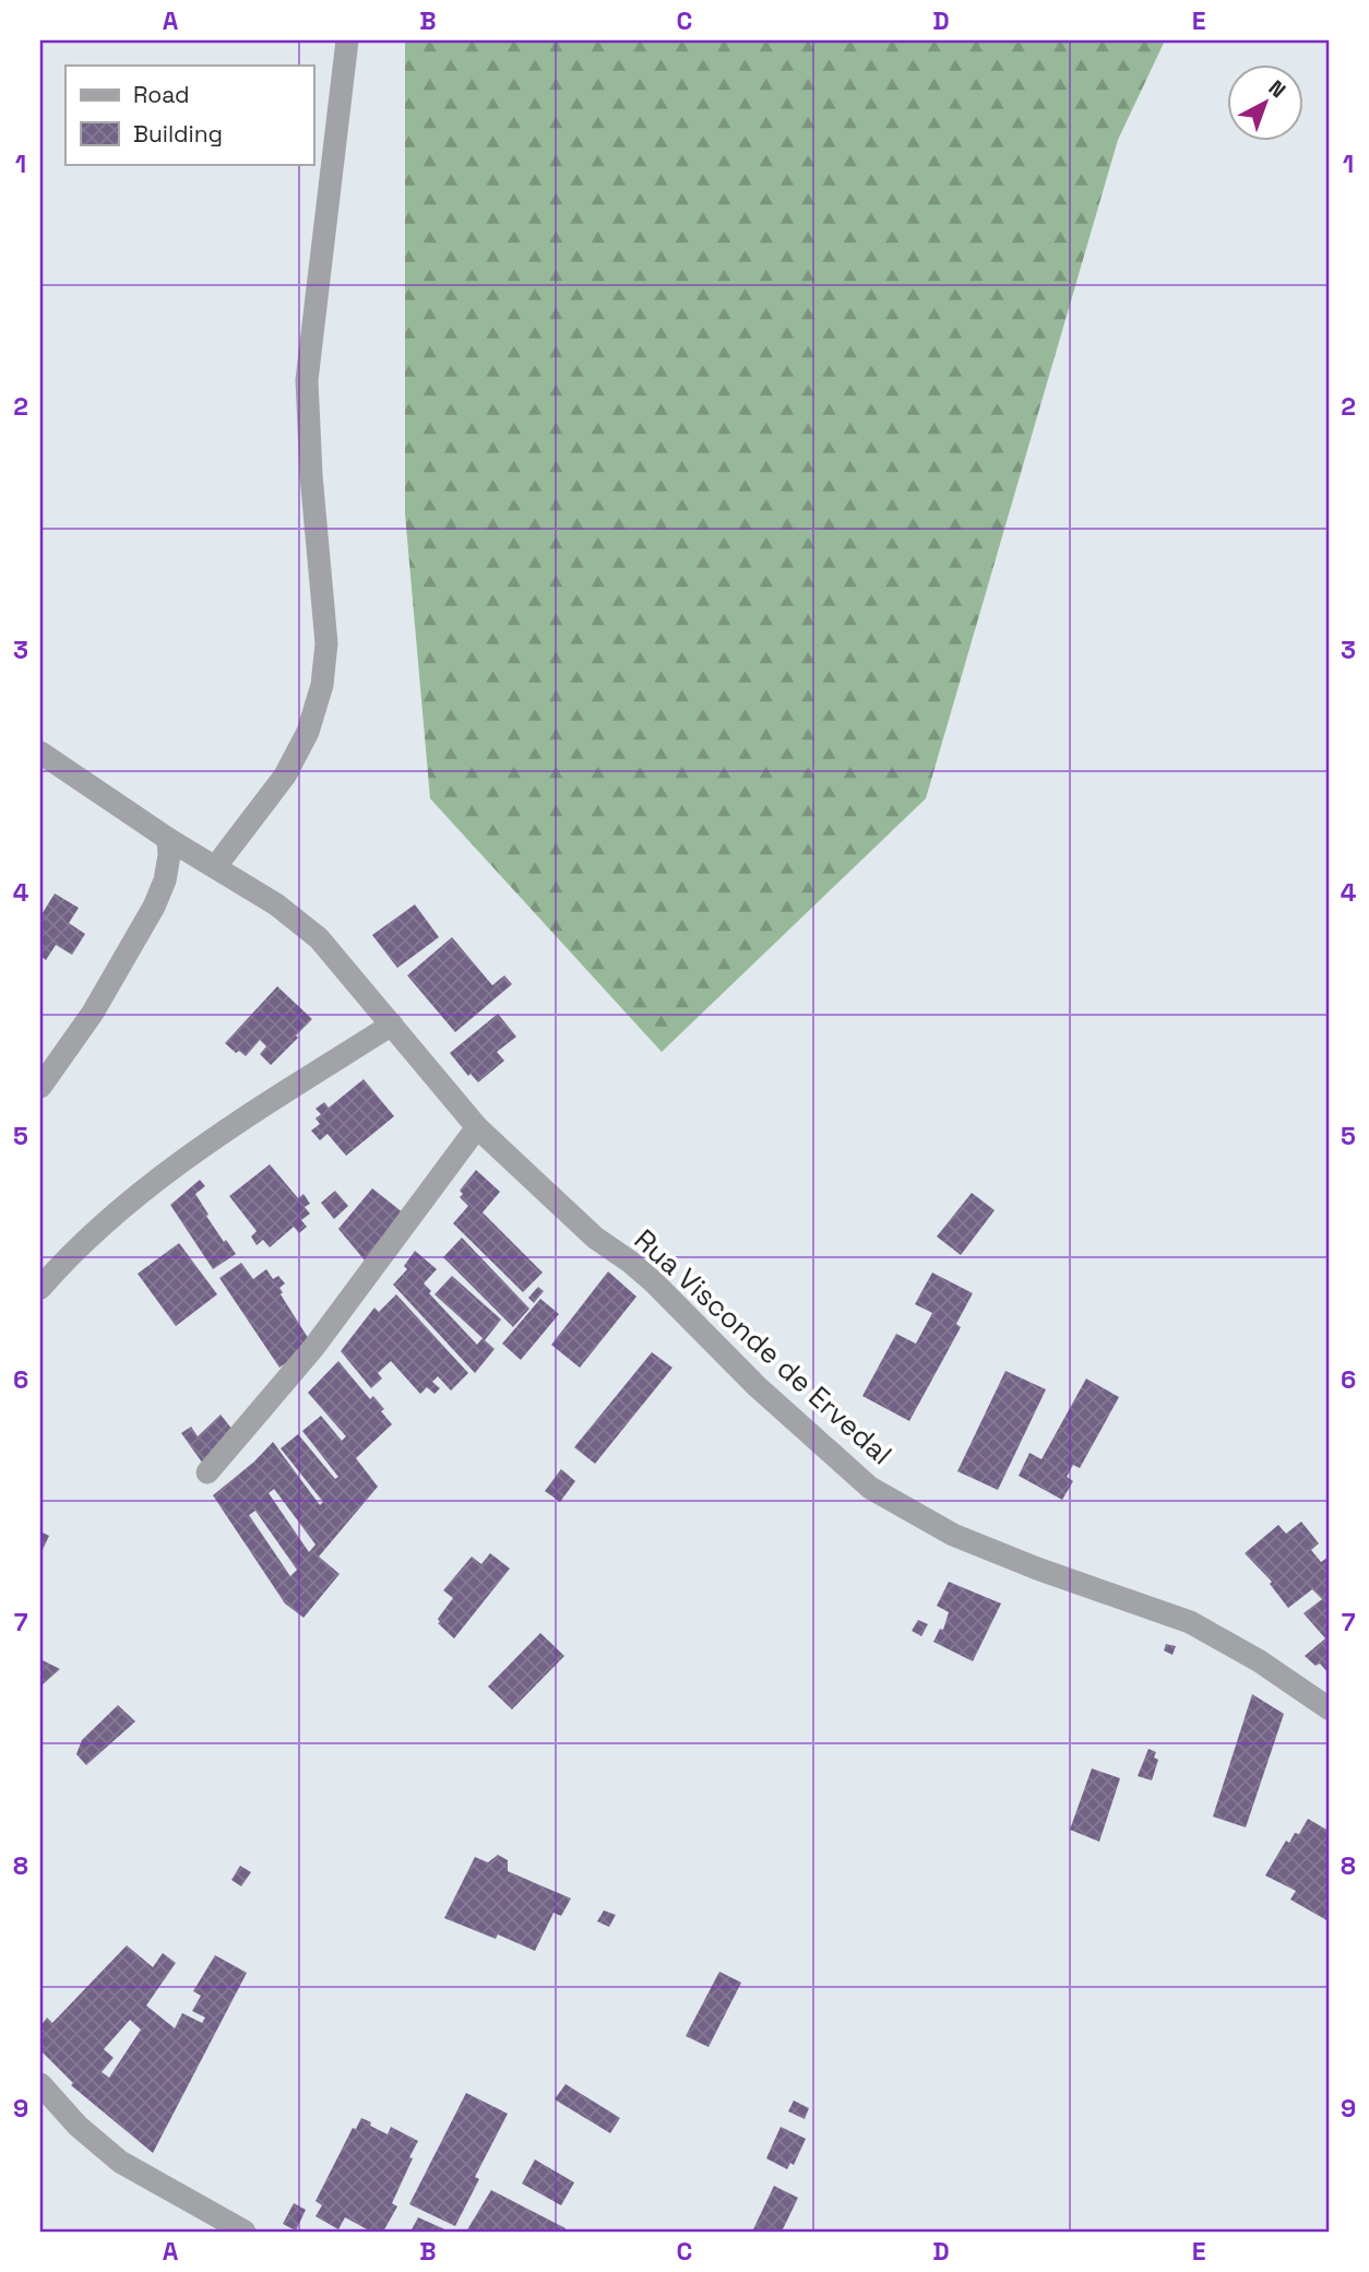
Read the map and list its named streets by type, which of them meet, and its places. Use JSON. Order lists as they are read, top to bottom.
{
  "streets": {
    "street": ["Rua Visconde de Ervedal"]
  },
  "legend": ["Road", "Building"],
  "north": "top right",
  "grid": {
    "columns": [
      "A",
      "B",
      "C",
      "D",
      "E"
    ],
    "rows": [
      "1",
      "2",
      "3",
      "4",
      "5",
      "6",
      "7",
      "8",
      "9"
    ]
  }
}
